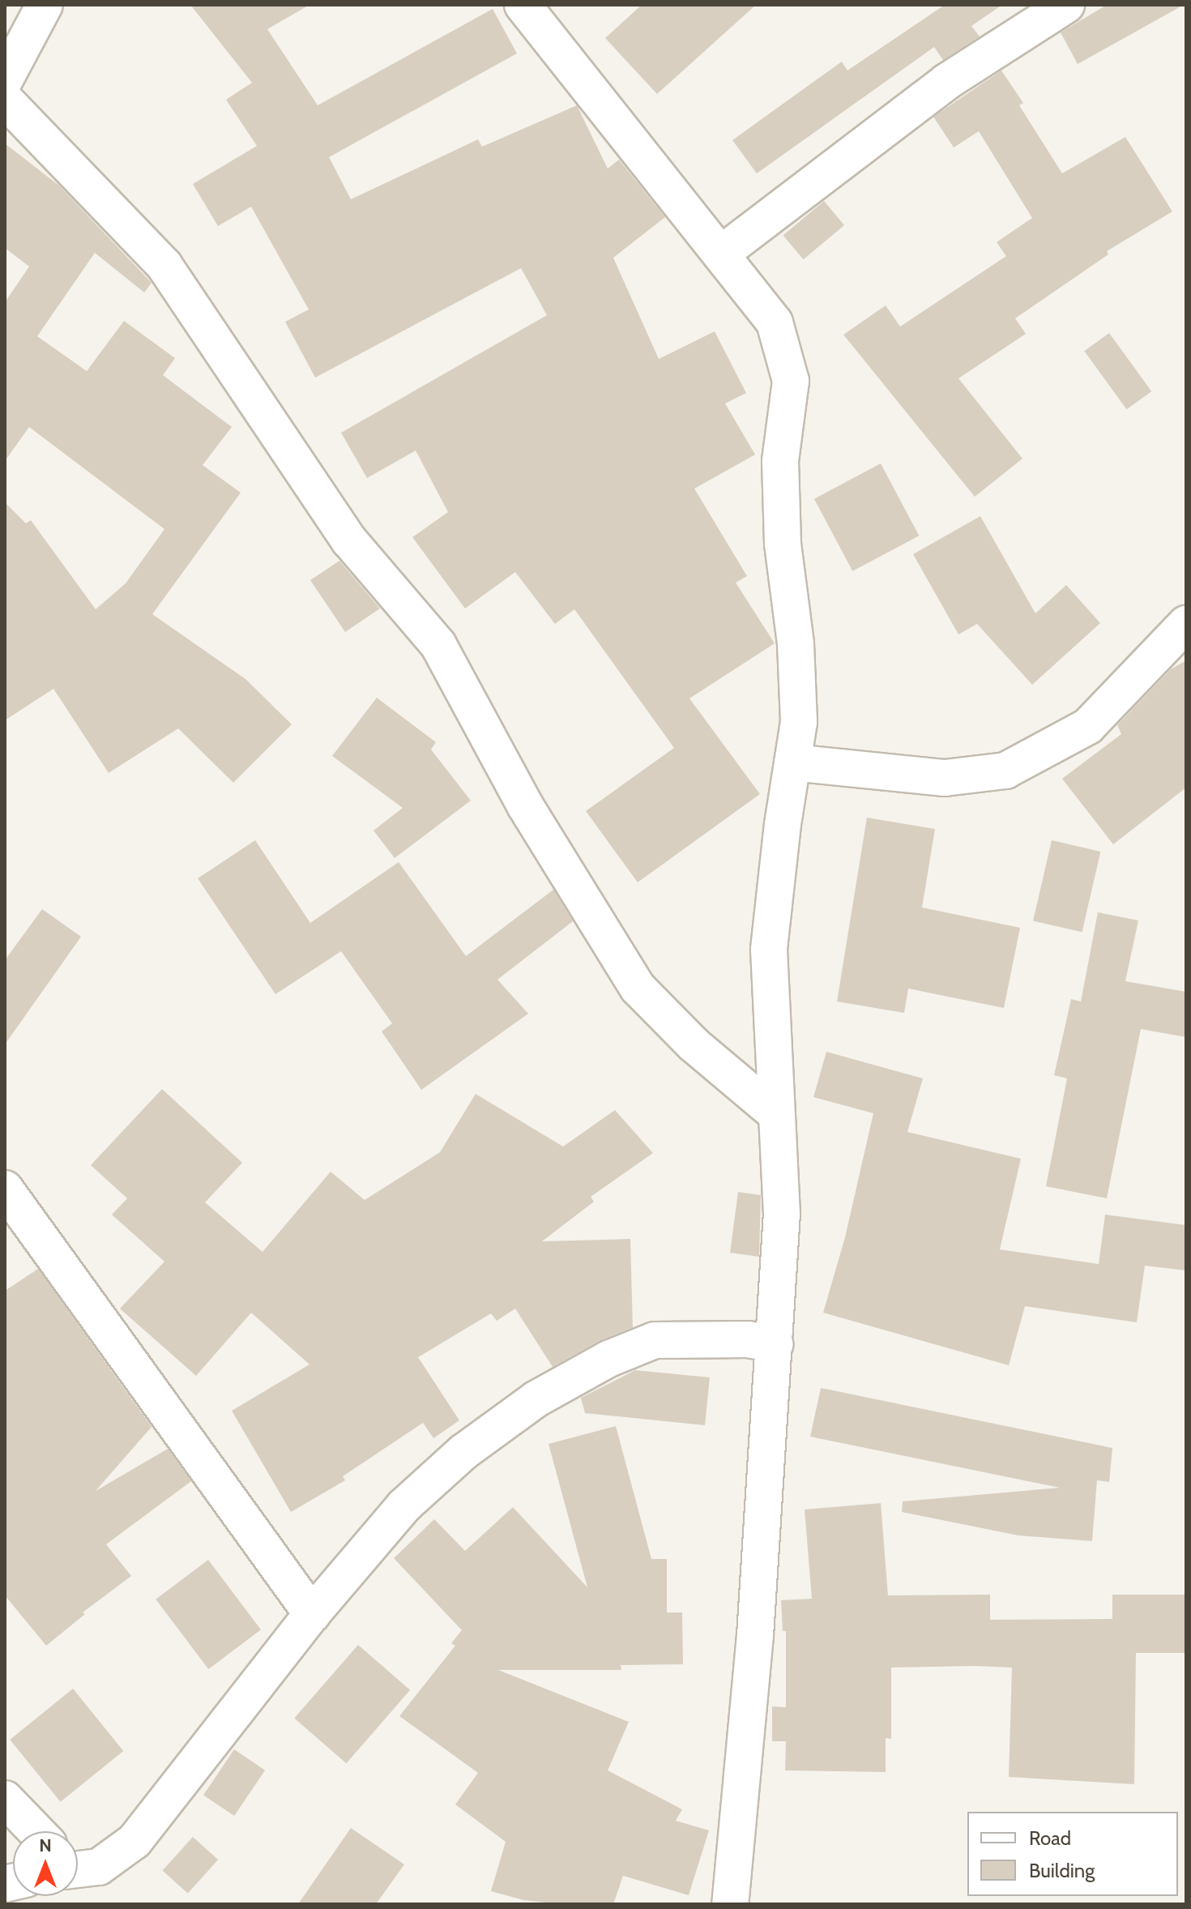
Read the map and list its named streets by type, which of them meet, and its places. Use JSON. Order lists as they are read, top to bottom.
{
  "legend": ["Road", "Building"],
  "north": "top"
}
